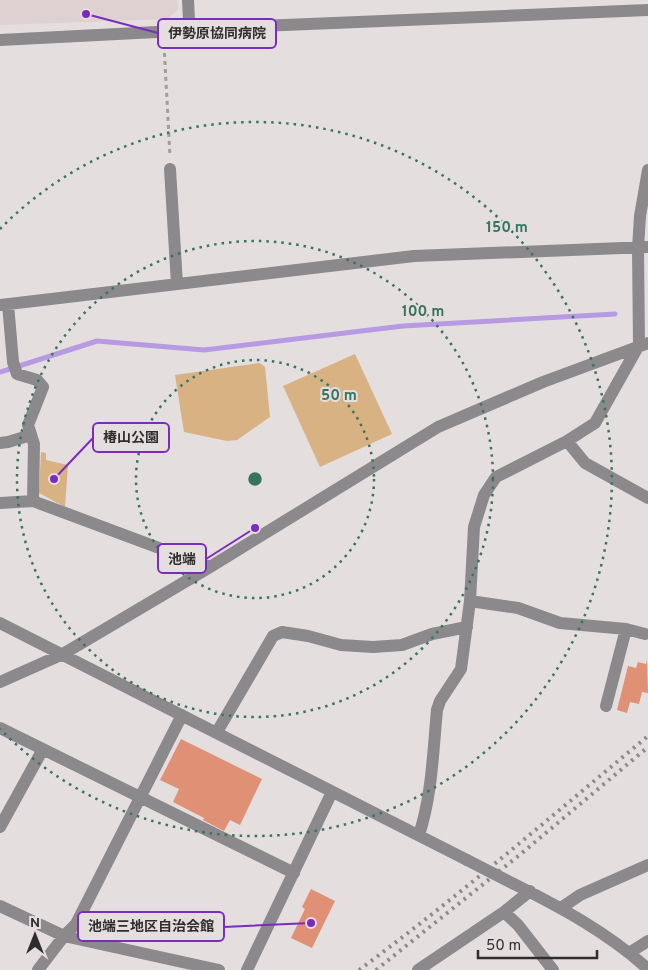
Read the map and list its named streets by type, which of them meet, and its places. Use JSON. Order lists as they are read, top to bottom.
{
  "places": [
    "伊勢原協同病院",
    "椿山公園",
    "池端",
    "池端三地区自治会館"
  ],
  "scale_bar": "50 m",
  "north": "top",
  "rings": ["150 m", "100 m", "50 m"]
}
